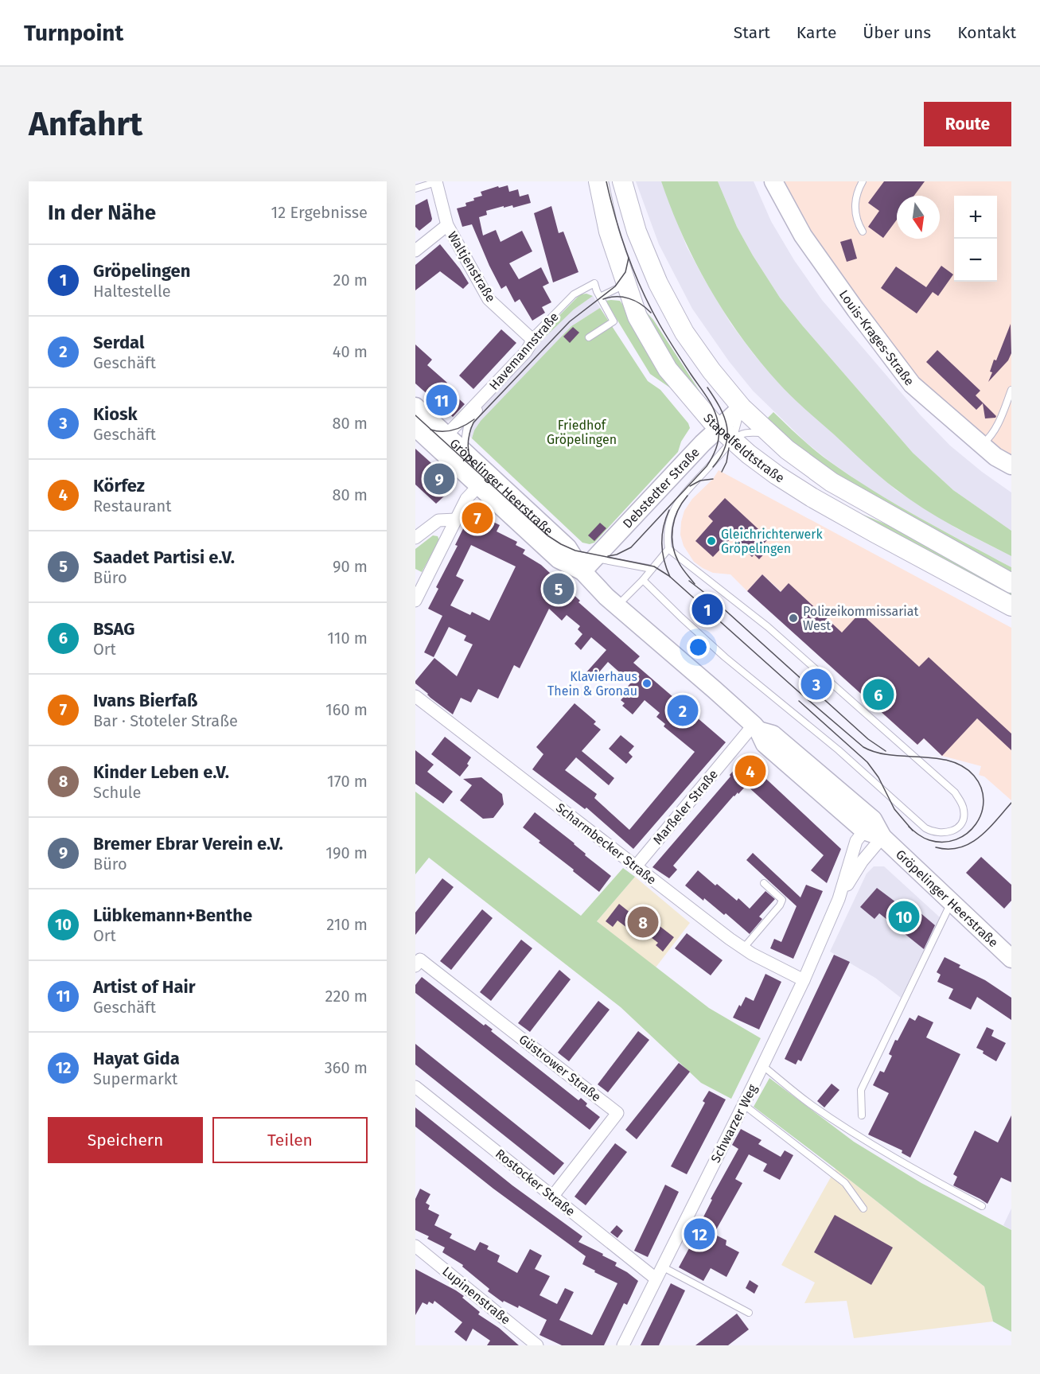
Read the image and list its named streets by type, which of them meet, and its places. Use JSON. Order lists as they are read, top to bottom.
{
  "streets": {
    "main road": [
      "Louis-Krages-Straße",
      "Stapelfeldtstraße",
      "Gröpelinger Heerstraße",
      "Debstedter Straße"
    ],
    "street": [
      "Waltjenstraße",
      "Havemannstraße",
      "Marßeler Straße",
      "Scharmbecker Straße",
      "Güstrower Straße",
      "Schwarzer Weg",
      "Rostocker Straße",
      "Lupinenstraße"
    ]
  },
  "crossings": [
    ["Waltjenstraße", "Havemannstraße"],
    ["Havemannstraße", "Gröpelinger Heerstraße"],
    ["Stapelfeldtstraße", "Debstedter Straße"],
    ["Gröpelinger Heerstraße", "Debstedter Straße"],
    ["Gröpelinger Heerstraße", "Marßeler Straße"],
    ["Gröpelinger Heerstraße", "Schwarzer Weg"],
    ["Marßeler Straße", "Scharmbecker Straße"],
    ["Scharmbecker Straße", "Schwarzer Weg"],
    ["Güstrower Straße", "Rostocker Straße"],
    ["Schwarzer Weg", "Rostocker Straße"]
  ],
  "parks": ["Friedhof Gröpelingen"],
  "places": ["Gleichrichterwerk Gröpelingen", "Polizeikommissariat West", "Klavierhaus Thein & Gronau"],
  "north": "bottom",
  "page": {
    "header": "Turnpoint",
    "nav": [
      "Start",
      "Karte",
      "Über uns",
      "Kontakt"
    ],
    "buttons": [
      "Route",
      ["Speichern", "Teilen"]
    ],
    "title": "Anfahrt",
    "heading": ["In der Nähe", "12 Ergebnisse"],
    "map_buttons": ["+", "−"],
    "list": [
      {
        "mark": "1",
        "name": "Gröpelingen",
        "note": "Haltestelle",
        "value": "20 m"
      },
      {
        "mark": "2",
        "name": "Serdal",
        "note": "Geschäft",
        "value": "40 m"
      },
      {
        "mark": "3",
        "name": "Kiosk",
        "note": "Geschäft",
        "value": "80 m"
      },
      {
        "mark": "4",
        "name": "Körfez",
        "note": "Restaurant",
        "value": "80 m"
      },
      {
        "mark": "5",
        "name": "Saadet Partisi e.V.",
        "note": "Büro",
        "value": "90 m"
      },
      {
        "mark": "6",
        "name": "BSAG",
        "note": "Ort",
        "value": "110 m"
      },
      {
        "mark": "7",
        "name": "Ivans Bierfaß",
        "note": "Bar · Stoteler Straße",
        "value": "160 m"
      },
      {
        "mark": "8",
        "name": "Kinder Leben e.V.",
        "note": "Schule",
        "value": "170 m"
      },
      {
        "mark": "9",
        "name": "Bremer Ebrar Verein e.V.",
        "note": "Büro",
        "value": "190 m"
      },
      {
        "mark": "10",
        "name": "Lübkemann+Benthe",
        "note": "Ort",
        "value": "210 m"
      },
      {
        "mark": "11",
        "name": "Artist of Hair",
        "note": "Geschäft",
        "value": "220 m"
      },
      {
        "mark": "12",
        "name": "Hayat Gida",
        "note": "Supermarkt",
        "value": "360 m"
      }
    ],
    "pins": [
      "11",
      "9",
      "7",
      "5",
      "1",
      "3",
      "6",
      "2",
      "4",
      "10",
      "8",
      "12"
    ]
  }
}
